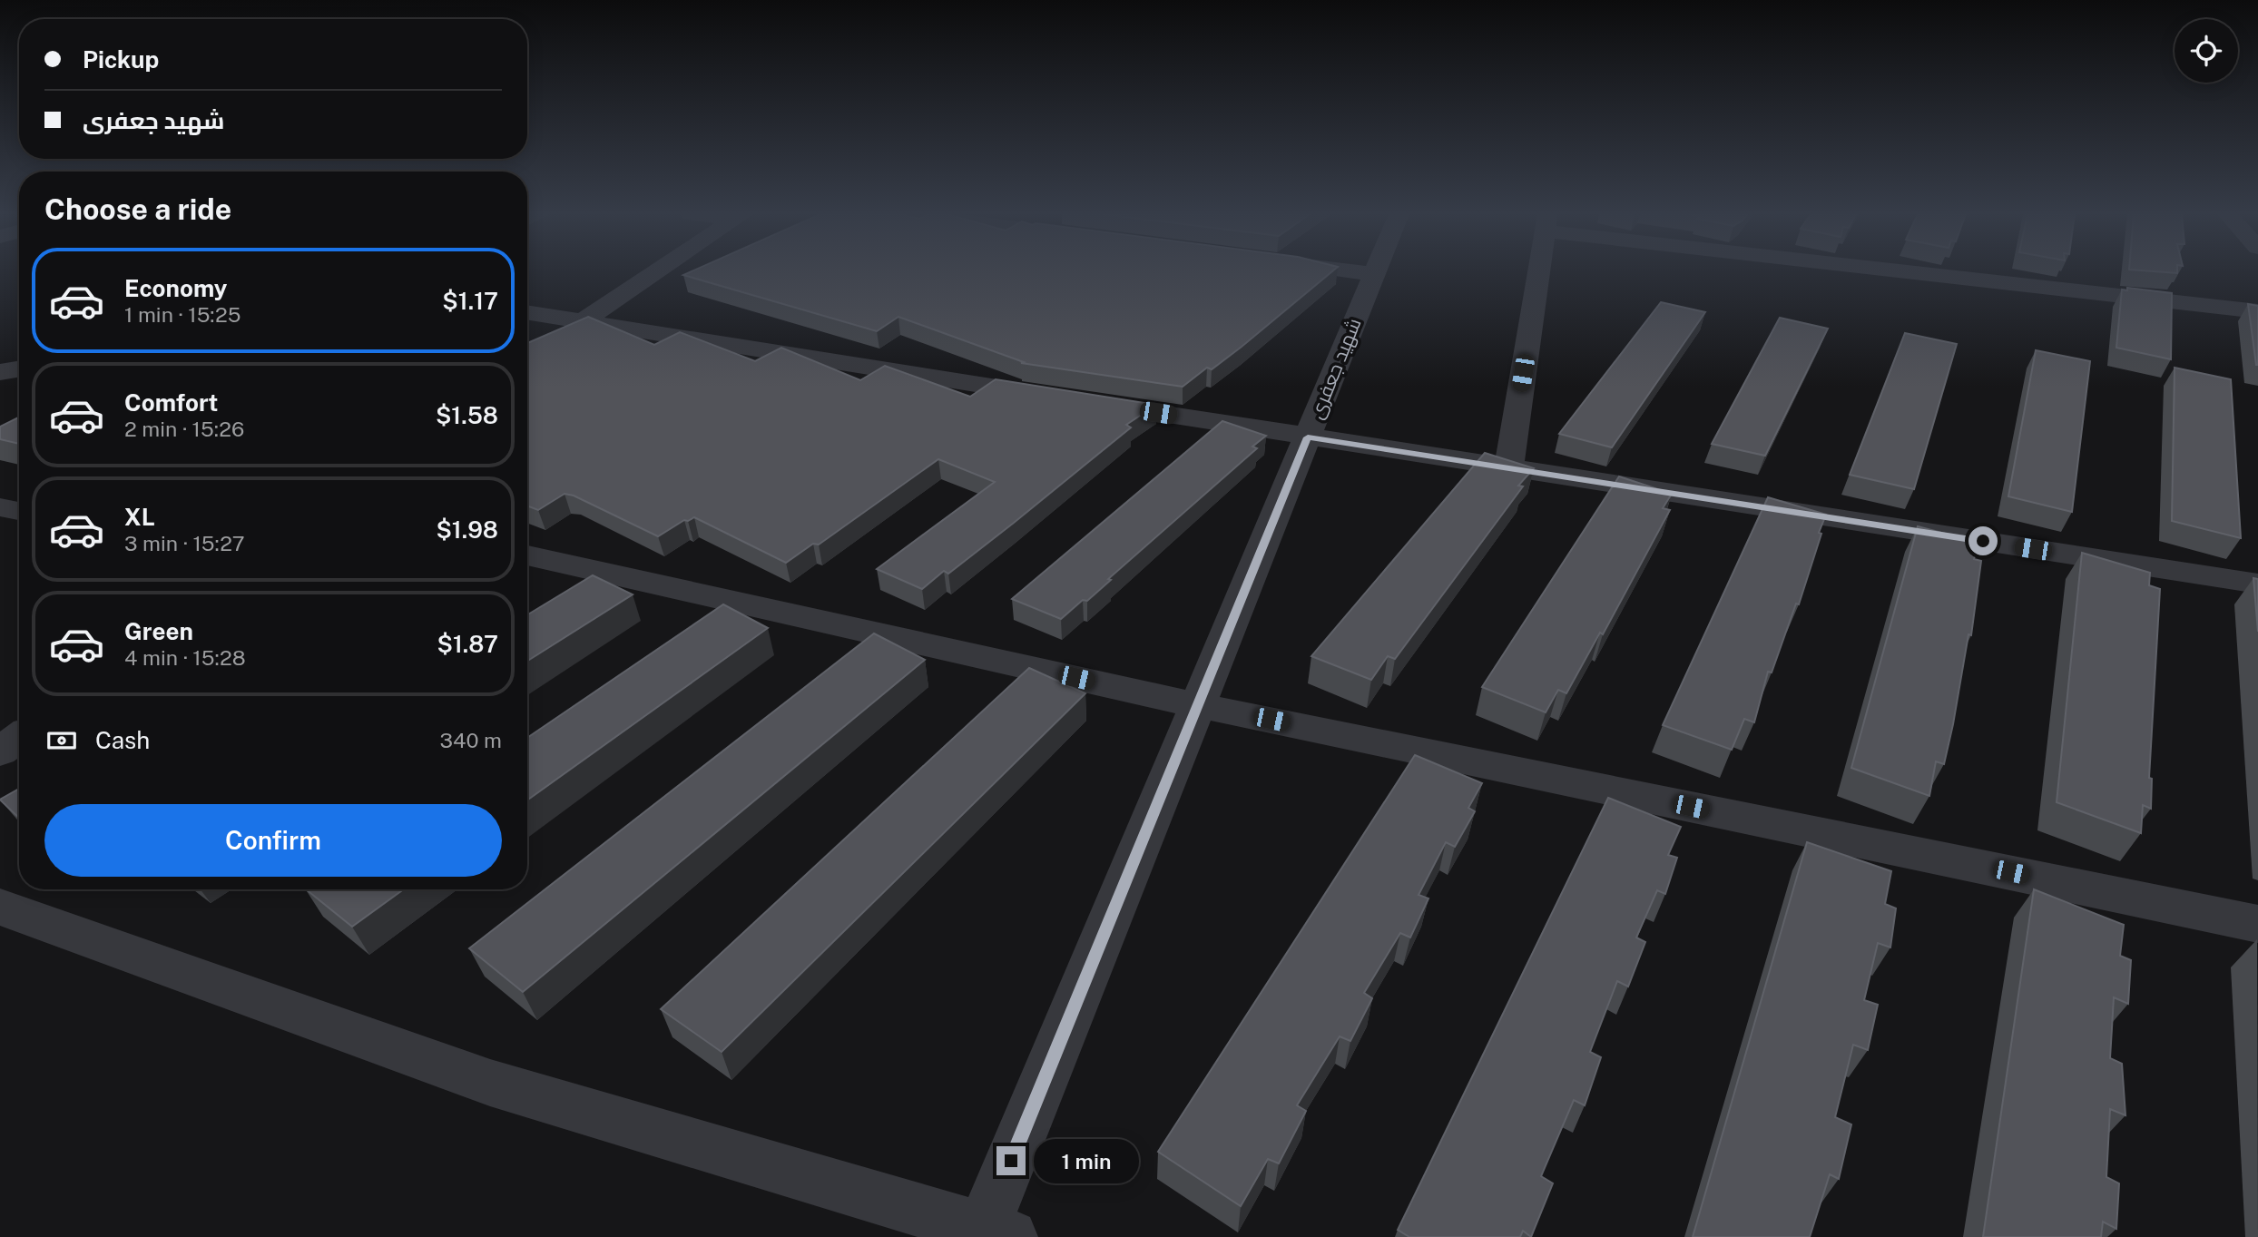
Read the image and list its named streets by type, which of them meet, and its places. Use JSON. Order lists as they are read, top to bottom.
{
  "streets": {
    "street": ["شهید جعفری"]
  },
  "page": {
    "banner": ["Pickup", "شهید جعفری"],
    "heading": "Choose a ride",
    "list": [
      {
        "name": "Economy",
        "note": "1 min · 15:25",
        "value": "$1.17"
      },
      {
        "name": "Comfort",
        "note": "2 min · 15:26",
        "value": "$1.58"
      },
      {
        "name": "XL",
        "note": "3 min · 15:27",
        "value": "$1.98"
      },
      {
        "name": "Green",
        "note": "4 min · 15:28",
        "value": "$1.87"
      }
    ],
    "pay": ["Cash", "340 m"],
    "buttons": "Confirm",
    "bubble": "1 min"
  }
}
